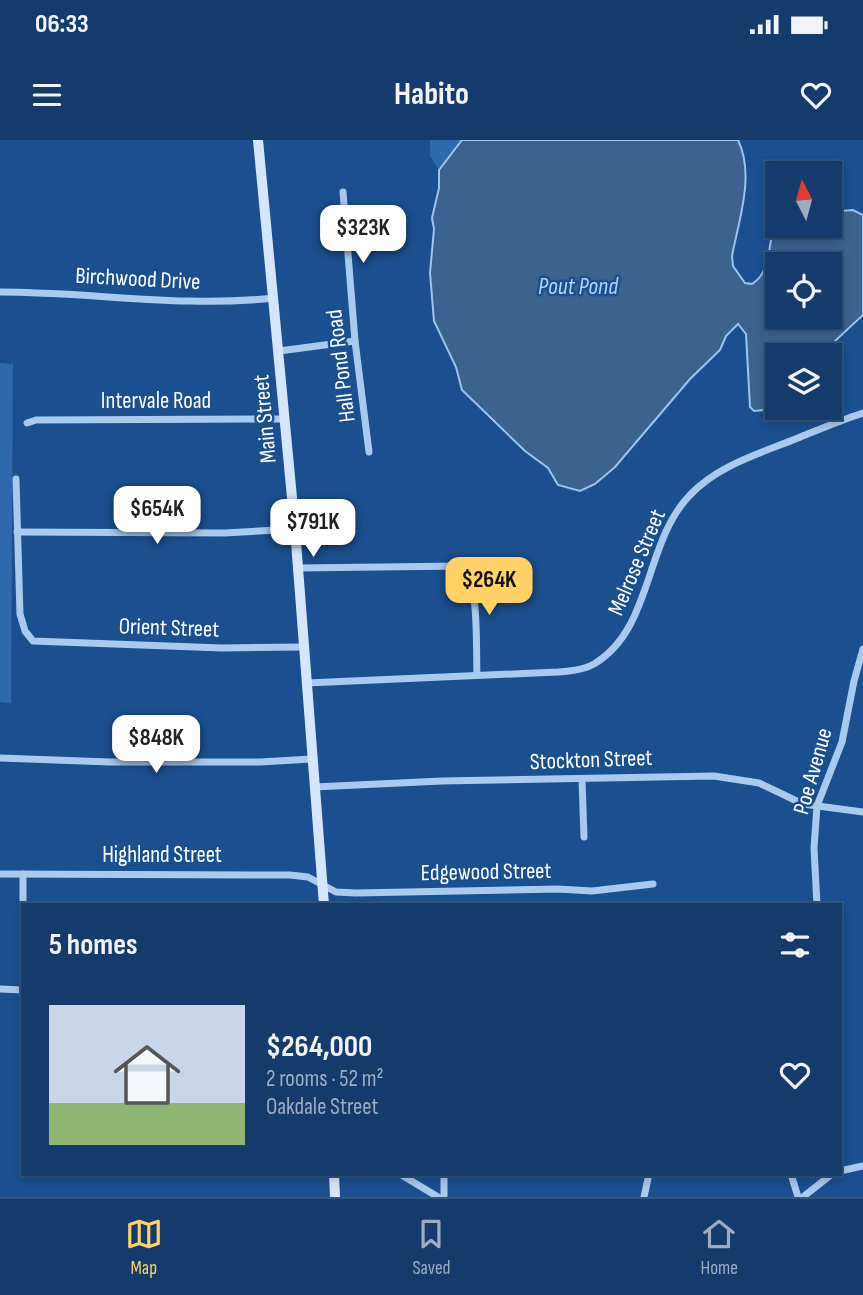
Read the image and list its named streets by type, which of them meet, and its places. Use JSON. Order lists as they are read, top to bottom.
{
  "streets": {
    "main road": ["Main Street"],
    "street": [
      "Birchwood Drive",
      "Hall Pond Road",
      "Intervale Road",
      "Melrose Street",
      "Orient Street",
      "Stockton Street",
      "Poe Avenue",
      "Highland Street",
      "Edgewood Street"
    ]
  },
  "crossings": [
    ["Birchwood Drive", "Main Street"],
    ["Intervale Road", "Main Street"],
    ["Main Street", "Melrose Street"],
    ["Main Street", "Orient Street"],
    ["Main Street", "Stockton Street"],
    ["Main Street", "Highland Street"],
    ["Main Street", "Edgewood Street"],
    ["Stockton Street", "Poe Avenue"],
    ["Highland Street", "Edgewood Street"]
  ],
  "water": ["Pout Pond"],
  "north": "top",
  "page": {
    "status": "06:33",
    "header": "Habito",
    "price": [
      "$323K",
      "$654K",
      "$791K",
      "$264K",
      "$848K"
    ],
    "heading": "5 homes",
    "list": [
      {
        "name": "$264,000",
        "note": "2 rooms · 52 m² · Oakdale Street"
      }
    ],
    "tabs": ["Map", "Saved", "Home"]
  }
}
